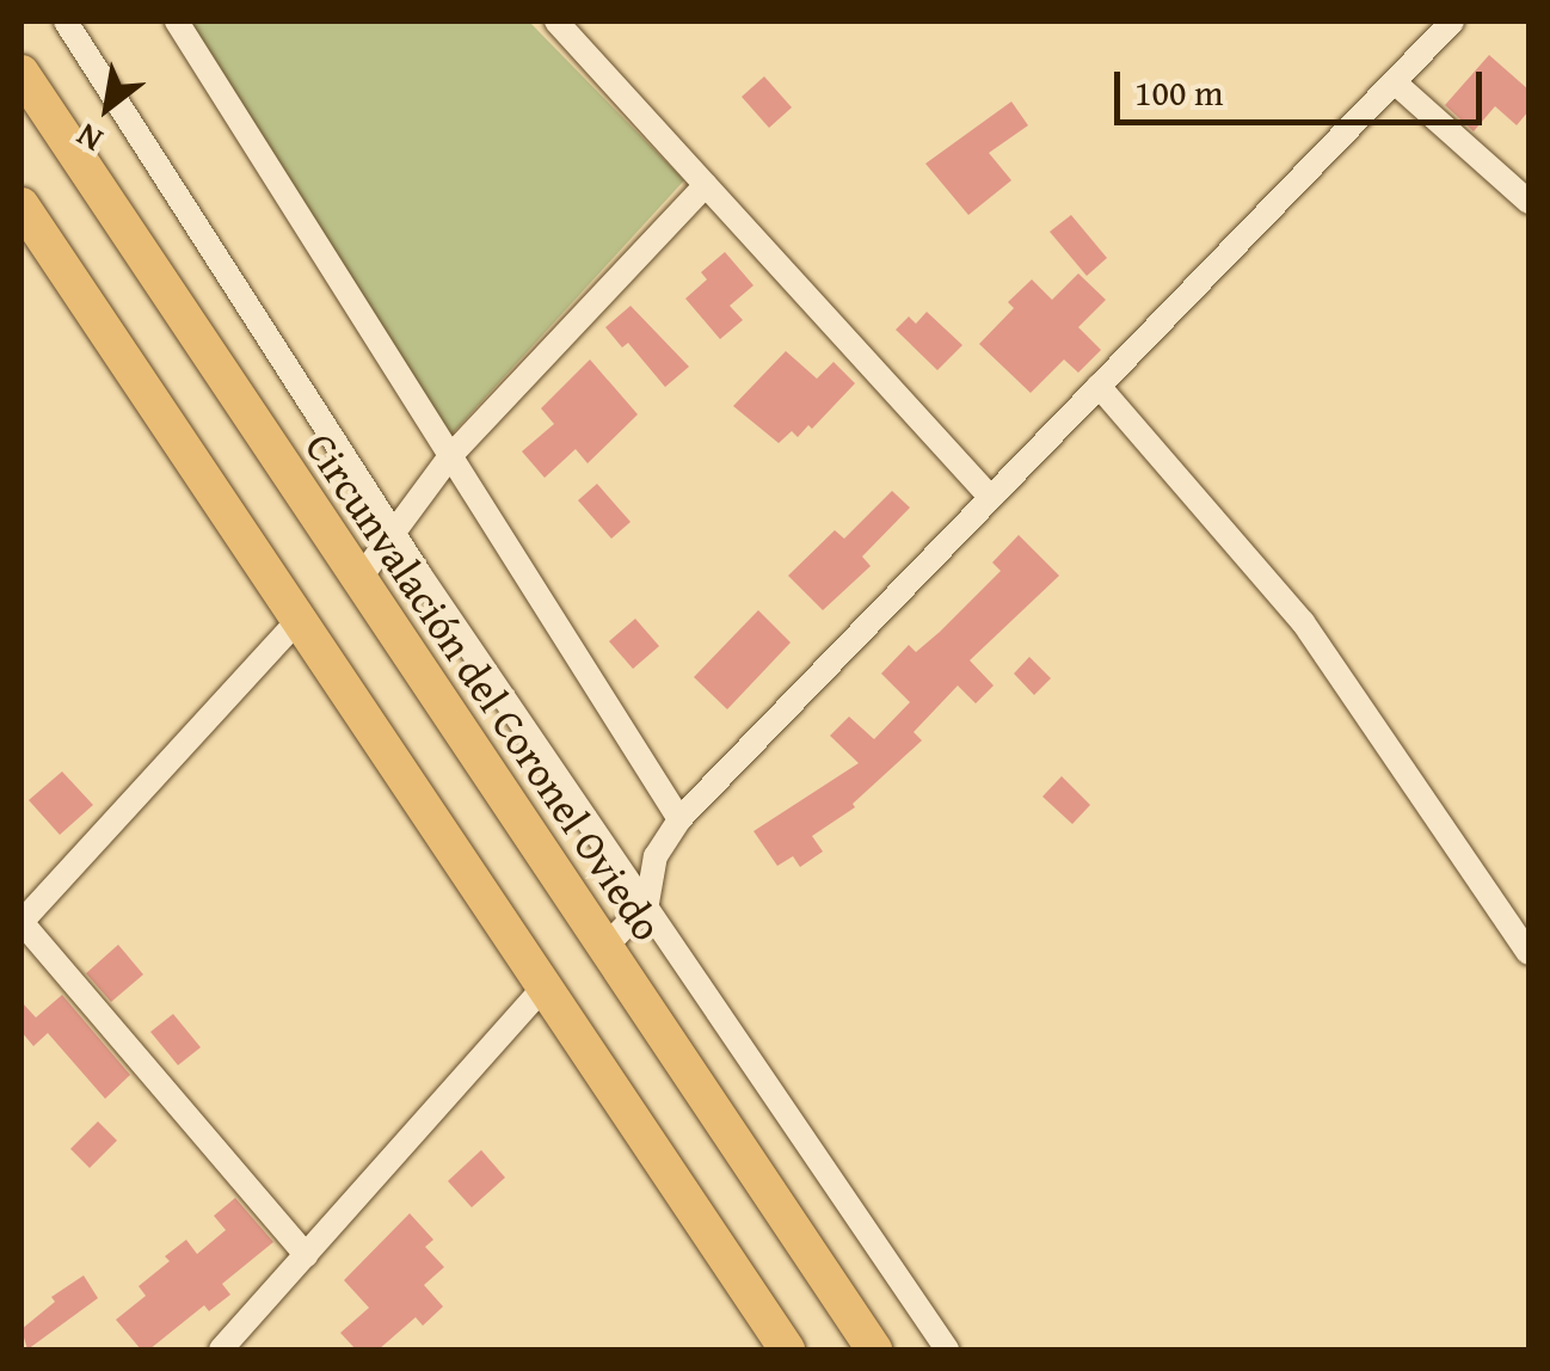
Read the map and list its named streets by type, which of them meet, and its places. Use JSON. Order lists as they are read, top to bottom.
{
  "streets": {
    "highway": ["Circunvalación del Coronel Oviedo"]
  },
  "scale_bar": "100 m",
  "north": "bottom left"
}
